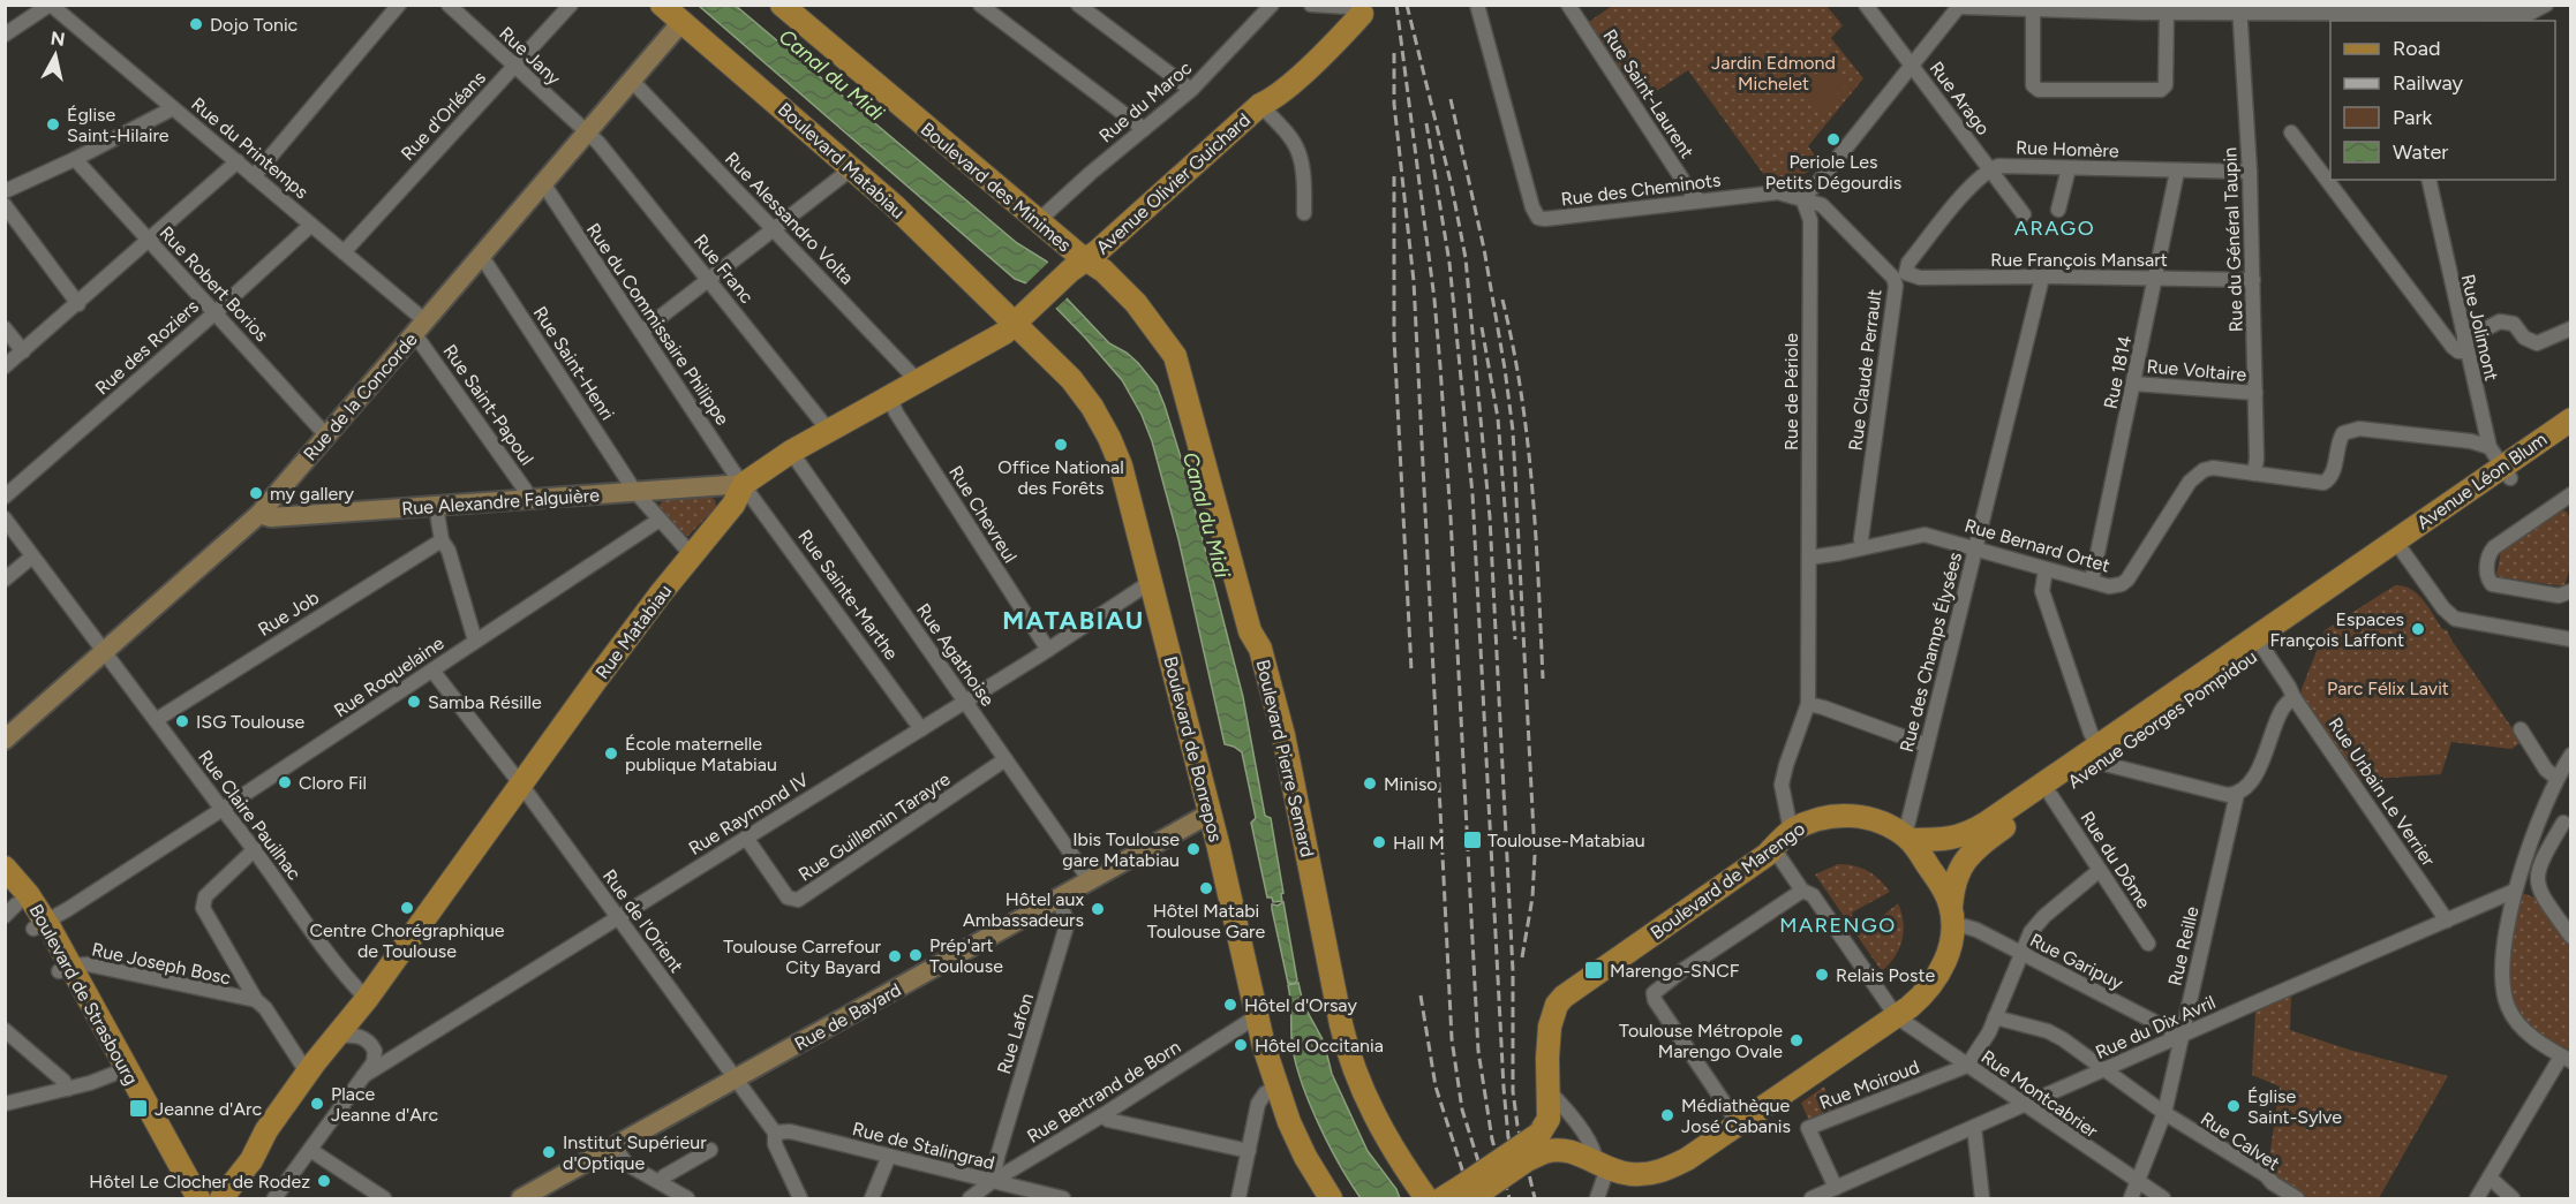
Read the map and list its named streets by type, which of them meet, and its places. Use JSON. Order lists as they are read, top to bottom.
{
  "streets": {
    "main road": [
      "Boulevard Matabiau",
      "Avenue Olivier Guichard",
      "Boulevard des Minimes",
      "Avenue Léon Blum",
      "Rue Matabiau",
      "Avenue Georges Pompidou",
      "Boulevard de Bonrepos",
      "Boulevard Pierre Semard",
      "Boulevard de Marengo",
      "Boulevard de Strasbourg"
    ],
    "street": [
      "Rue Jany",
      "Rue Saint-Laurent",
      "Rue Arago",
      "Rue du Maroc",
      "Rue d'Orléans",
      "Rue du Printemps",
      "Rue Homère",
      "Rue des Cheminots",
      "Rue Alessandro Volta",
      "Rue du Général Taupin",
      "Rue François Mansart",
      "Rue Franc",
      "Rue Robert Borios",
      "Rue du Commissaire Philippe",
      "Rue Jolimont",
      "Rue des Roziers",
      "Rue Saint-Henri",
      "Rue Claude Perrault",
      "Rue Voltaire",
      "Rue 1814",
      "Rue de Périole",
      "Rue de la Concorde",
      "Rue Saint-Papoul",
      "Rue Alexandre Falguière",
      "Rue Chevreul",
      "Rue Bernard Ortet",
      "Rue Sainte-Marthe",
      "Rue Job",
      "Rue des Champs Élysées",
      "Rue Agathoise",
      "Rue Roquelaine",
      "Rue Urbain Le Verrier",
      "Rue Raymond IV",
      "Rue Claire Pauilhac",
      "Rue Guillemin Tarayre",
      "Rue du Dôme",
      "Rue de l'Orient",
      "Rue Reille",
      "Rue Garipuy",
      "Rue Joseph Bosc",
      "Rue de Bayard",
      "Rue du Dix Avril",
      "Rue Lafon",
      "Rue Moiroud",
      "Rue Bertrand de Born",
      "Rue Montcabrier",
      "Rue Calvet",
      "Rue de Stalingrad"
    ]
  },
  "crossings": [
    ["Rue Jany", "Rue d'Orléans"],
    ["Rue Jany", "Rue Franc"],
    ["Rue Jany", "Rue de la Concorde"],
    ["Rue Saint-Laurent", "Rue des Cheminots"],
    ["Rue Arago", "Rue Homère"],
    ["Rue du Maroc", "Boulevard des Minimes"],
    ["Rue d'Orléans", "Rue du Printemps"],
    ["Rue du Printemps", "Rue des Roziers"],
    ["Rue du Printemps", "Rue de la Concorde"],
    ["Rue du Printemps", "Rue Saint-Papoul"],
    ["Rue Homère", "Rue du Général Taupin"],
    ["Rue Homère", "Rue François Mansart"],
    ["Rue Homère", "Rue Claude Perrault"],
    ["Rue Homère", "Rue 1814"],
    ["Boulevard Matabiau", "Rue de la Concorde"],
    ["Boulevard Matabiau", "Rue Matabiau"],
    ["Boulevard Matabiau", "Boulevard de Bonrepos"],
    ["Avenue Olivier Guichard", "Boulevard des Minimes"],
    ["Avenue Olivier Guichard", "Rue Matabiau"],
    ["Avenue Olivier Guichard", "Boulevard Pierre Semard"],
    ["Boulevard des Minimes", "Boulevard Pierre Semard"],
    ["Rue des Cheminots", "Rue Claude Perrault"],
    ["Rue des Cheminots", "Rue de Périole"],
    ["Rue Alessandro Volta", "Rue de la Concorde"],
    ["Rue Alessandro Volta", "Rue Matabiau"],
    ["Rue du Général Taupin", "Rue François Mansart"],
    ["Rue du Général Taupin", "Rue Voltaire"],
    ["Rue du Général Taupin", "Rue Bernard Ortet"],
    ["Rue François Mansart", "Rue Claude Perrault"],
    ["Rue François Mansart", "Rue 1814"],
    ["Rue François Mansart", "Rue des Champs Élysées"],
    ["Rue Franc", "Rue de la Concorde"],
    ["Rue Franc", "Rue Matabiau"],
    ["Rue Robert Borios", "Rue des Roziers"],
    ["Rue Robert Borios", "Rue de la Concorde"],
    ["Rue du Commissaire Philippe", "Rue de la Concorde"],
    ["Rue du Commissaire Philippe", "Rue Alexandre Falguière"],
    ["Rue du Commissaire Philippe", "Rue Sainte-Marthe"],
    ["Rue du Commissaire Philippe", "Rue Matabiau"],
    ["Rue Jolimont", "Avenue Léon Blum"],
    ["Rue Jolimont", "Rue Bernard Ortet"],
    ["Rue Saint-Henri", "Rue de la Concorde"],
    ["Rue Saint-Henri", "Rue Alexandre Falguière"],
    ["Rue Saint-Henri", "Rue Matabiau"],
    ["Rue Saint-Henri", "Rue Roquelaine"],
    ["Rue Claude Perrault", "Rue de Périole"],
    ["Rue Claude Perrault", "Rue Bernard Ortet"],
    ["Rue Voltaire", "Rue 1814"],
    ["Rue 1814", "Rue Bernard Ortet"],
    ["Rue de Périole", "Rue Bernard Ortet"],
    ["Rue de Périole", "Boulevard de Marengo"],
    ["Rue de la Concorde", "Rue Saint-Papoul"],
    ["Rue de la Concorde", "Rue Alexandre Falguière"],
    ["Rue de la Concorde", "Rue Claire Pauilhac"],
    ["Rue Saint-Papoul", "Rue Alexandre Falguière"],
    ["Avenue Léon Blum", "Rue Bernard Ortet"],
    ["Avenue Léon Blum", "Avenue Georges Pompidou"],
    ["Rue Alexandre Falguière", "Rue Sainte-Marthe"],
    ["Rue Alexandre Falguière", "Rue Matabiau"],
    ["Rue Chevreul", "Rue Matabiau"],
    ["Rue Chevreul", "Rue Raymond IV"],
    ["Rue Bernard Ortet", "Rue des Champs Élysées"],
    ["Rue Sainte-Marthe", "Rue Matabiau"],
    ["Rue Sainte-Marthe", "Rue Raymond IV"],
    ["Rue Job", "Rue Claire Pauilhac"],
    ["Rue Matabiau", "Rue Agathoise"],
    ["Rue Matabiau", "Boulevard de Bonrepos"],
    ["Rue Matabiau", "Rue Claire Pauilhac"],
    ["Rue Matabiau", "Rue de l'Orient"],
    ["Rue des Champs Élysées", "Avenue Georges Pompidou"],
    ["Rue des Champs Élysées", "Boulevard de Marengo"],
    ["Rue Agathoise", "Rue Raymond IV"],
    ["Rue Agathoise", "Rue Guillemin Tarayre"],
    ["Rue Agathoise", "Rue de Bayard"],
    ["Rue Roquelaine", "Rue Claire Pauilhac"],
    ["Rue Roquelaine", "Rue de l'Orient"],
    ["Rue Roquelaine", "Boulevard de Strasbourg"],
    ["Avenue Georges Pompidou", "Rue Urbain Le Verrier"],
    ["Avenue Georges Pompidou", "Rue du Dôme"],
    ["Avenue Georges Pompidou", "Boulevard de Marengo"],
    ["Avenue Georges Pompidou", "Rue Garipuy"],
    ["Boulevard de Bonrepos", "Rue Raymond IV"],
    ["Boulevard de Bonrepos", "Rue de Bayard"],
    ["Boulevard de Bonrepos", "Rue Bertrand de Born"],
    ["Rue Urbain Le Verrier", "Rue du Dix Avril"],
    ["Rue Raymond IV", "Rue Guillemin Tarayre"],
    ["Rue Raymond IV", "Rue de l'Orient"],
    ["Boulevard de Marengo", "Rue Garipuy"],
    ["Boulevard de Marengo", "Rue Montcabrier"],
    ["Rue de l'Orient", "Rue de Bayard"],
    ["Rue de l'Orient", "Rue de Stalingrad"],
    ["Rue Reille", "Rue Garipuy"],
    ["Rue Reille", "Rue du Dix Avril"],
    ["Rue Reille", "Rue Montcabrier"],
    ["Rue Reille", "Rue Calvet"],
    ["Rue Garipuy", "Rue du Dix Avril"],
    ["Rue Joseph Bosc", "Boulevard de Strasbourg"],
    ["Rue de Bayard", "Rue Lafon"],
    ["Rue du Dix Avril", "Rue Moiroud"],
    ["Rue du Dix Avril", "Rue Montcabrier"],
    ["Rue du Dix Avril", "Rue Calvet"],
    ["Rue Lafon", "Rue Bertrand de Born"],
    ["Rue Lafon", "Rue de Stalingrad"],
    ["Rue Moiroud", "Rue Montcabrier"],
    ["Rue Bertrand de Born", "Rue de Stalingrad"]
  ],
  "districts": ["ARAGO", "MATABIAU", "MARENGO"],
  "water": ["Canal du Midi"],
  "parks": ["Jardin Edmond Michelet", "Parc Félix Lavit"],
  "places": {
    "other": [
      "Dojo Tonic",
      "Église Saint-Hilaire",
      "Periole Les Petits Dégourdis",
      "Office National des Forêts",
      "my gallery",
      "Espaces François Laffont",
      "Samba Résille",
      "ISG Toulouse",
      "École maternelle publique Matabiau",
      "Cloro Fil",
      "Miniso",
      "Hall M",
      "Ibis Toulouse gare Matabiau",
      "Hôtel Matabi Toulouse Gare",
      "Centre Chorégraphique de Toulouse",
      "Hôtel aux Ambassadeurs",
      "Prép'art Toulouse",
      "Toulouse Carrefour City Bayard",
      "Relais Poste",
      "Hôtel d'Orsay",
      "Toulouse Métropole Marengo Ovale",
      "Hôtel Occitania",
      "Place Jeanne d'Arc",
      "Église Saint-Sylve",
      "Médiathèque José Cabanis",
      "Institut Supérieur d'Optique",
      "Hôtel Le Clocher de Rodez"
    ],
    "transit": ["Toulouse-Matabiau", "Marengo-SNCF", "Jeanne d'Arc"]
  },
  "legend": [
    "Road",
    "Railway",
    "Park",
    "Water"
  ],
  "north": "top"
}
